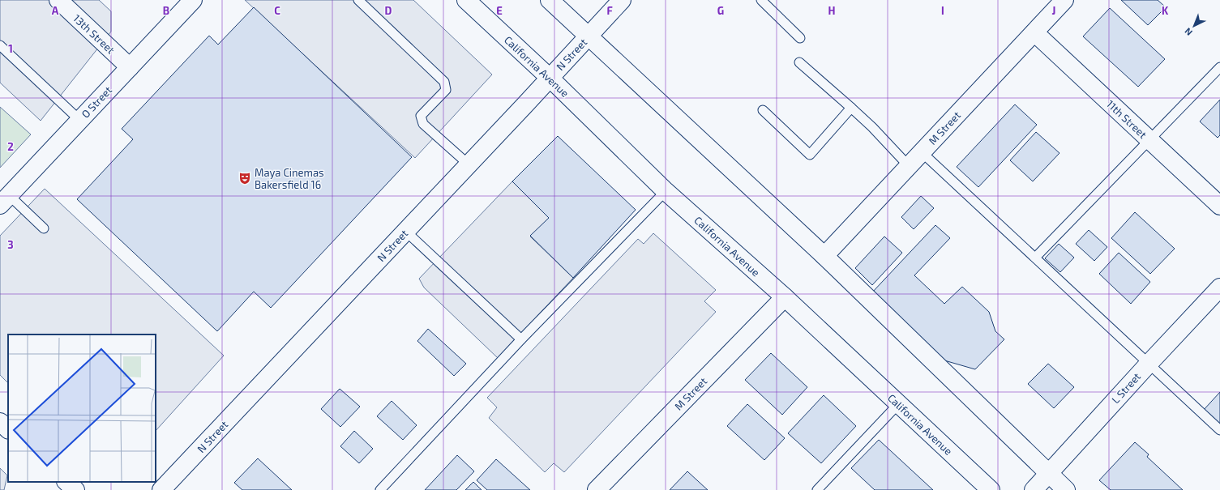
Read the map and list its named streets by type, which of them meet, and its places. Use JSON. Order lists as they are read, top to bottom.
{
  "streets": {
    "street": [
      "13th Street",
      "N Street",
      "California Avenue",
      "O Street",
      "11th Street",
      "M Street",
      "L Street"
    ]
  },
  "crossings": [
    ["13th Street", "O Street"],
    ["N Street", "California Avenue"],
    ["California Avenue", "M Street"],
    ["11th Street", "M Street"]
  ],
  "places": {
    "theatre": ["Maya Cinemas Bakersfield 16"]
  },
  "north": "bottom left",
  "grid": {
    "columns": [
      "A",
      "B",
      "C",
      "D",
      "E",
      "F",
      "G",
      "H",
      "I",
      "J",
      "K"
    ],
    "rows": ["1", "2", "3"]
  }
}
